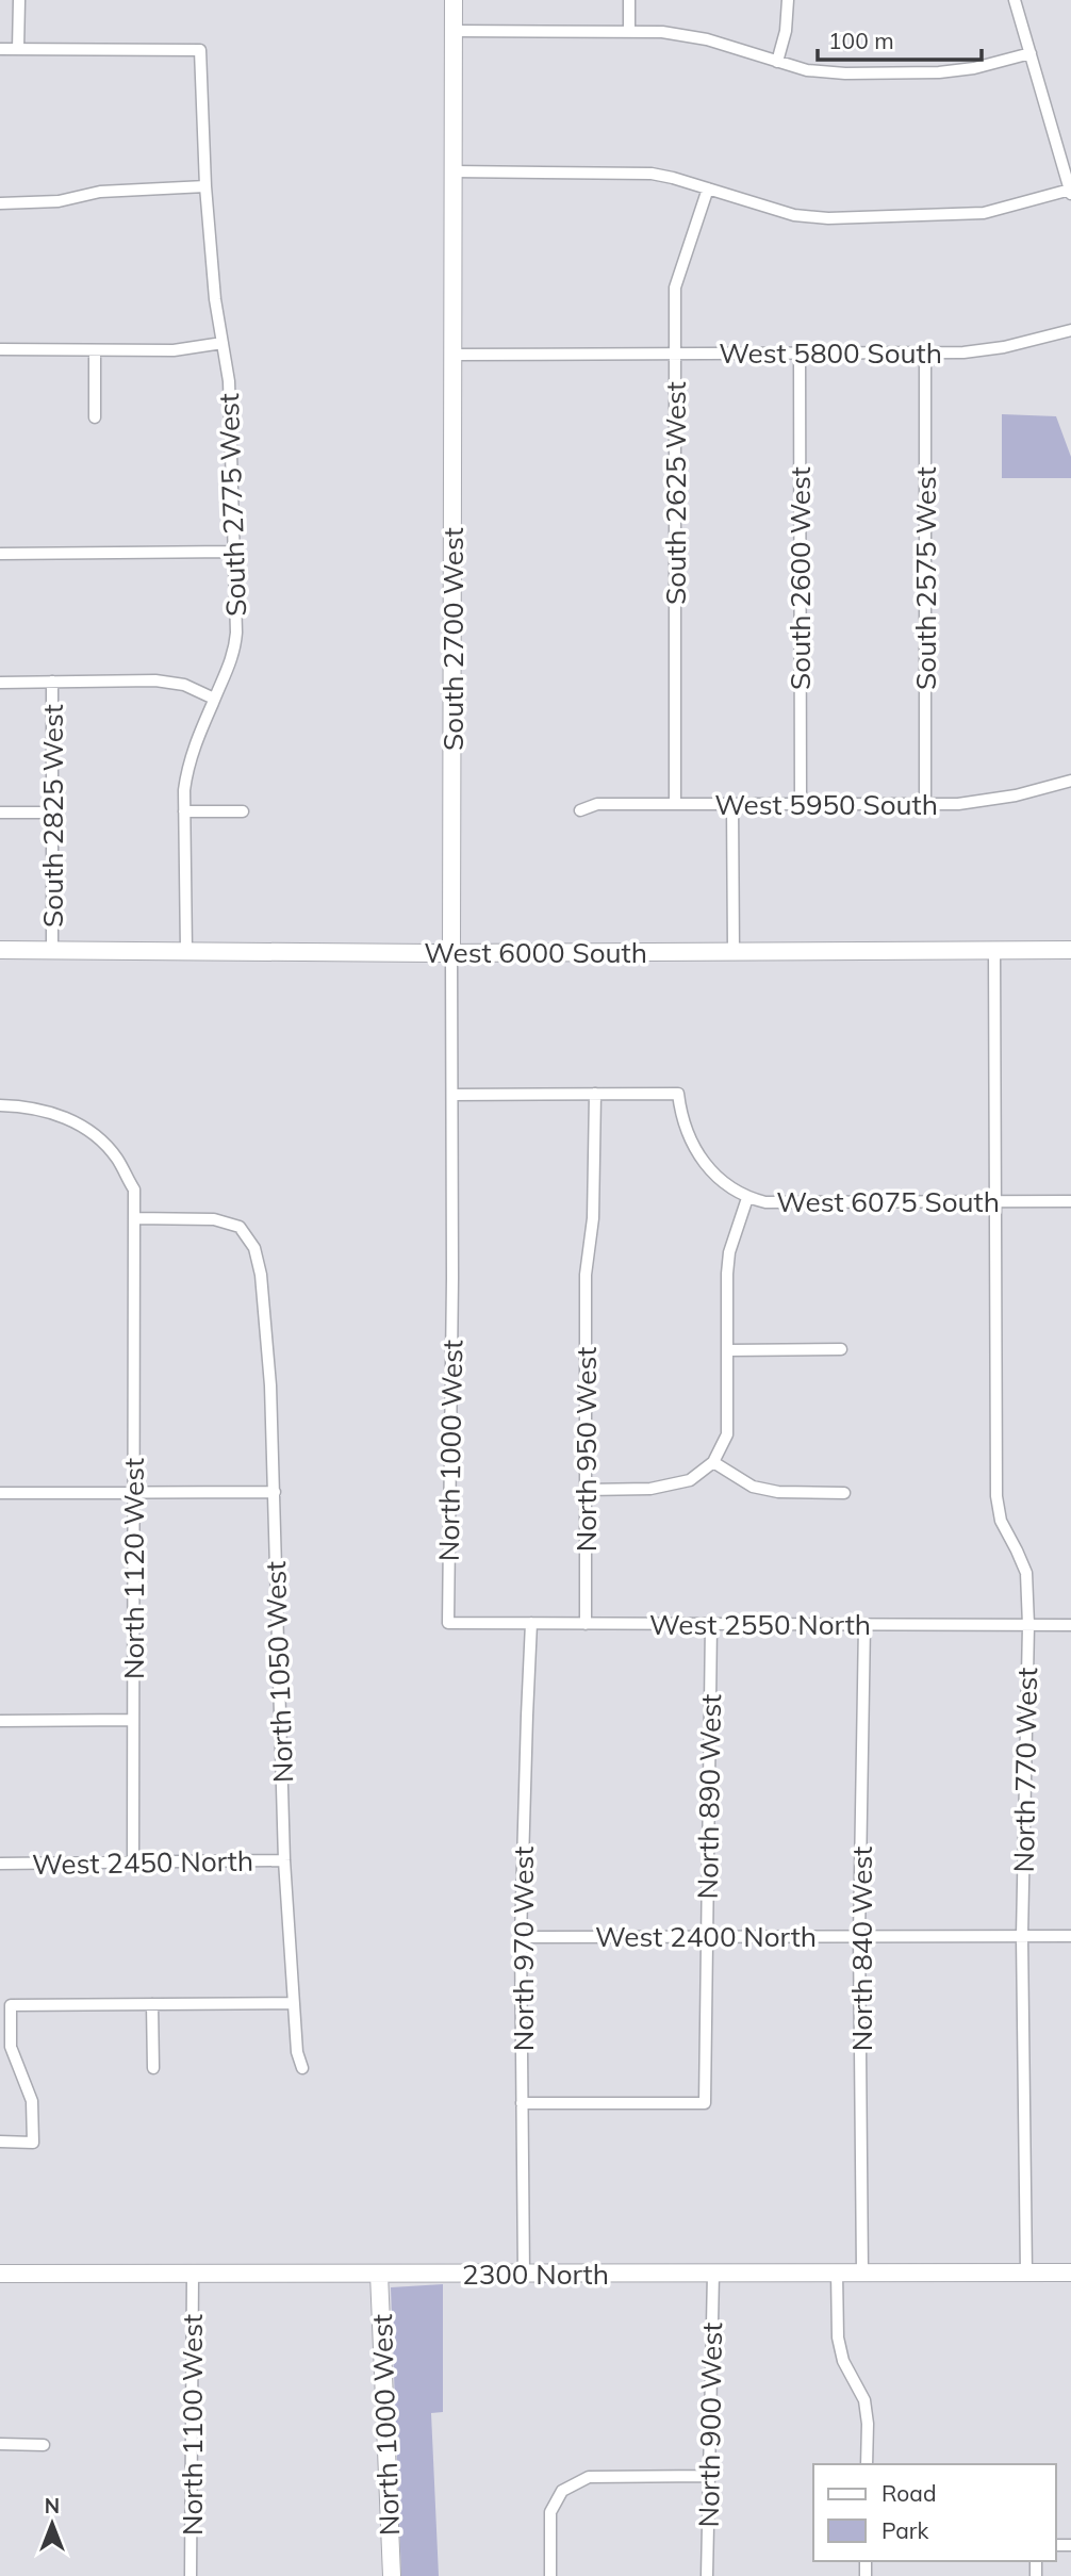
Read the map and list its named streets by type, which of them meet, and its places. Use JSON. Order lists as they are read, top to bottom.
{
  "streets": {
    "street": [
      "West 5800 South",
      "South 2625 West",
      "South 2775 West",
      "South 2600 West",
      "South 2575 West",
      "South 2700 West",
      "West 5950 South",
      "South 2825 West",
      "West 6000 South",
      "West 6075 South",
      "North 950 West",
      "North 1000 West",
      "North 1120 West",
      "West 2550 North",
      "North 1050 West",
      "North 770 West",
      "North 890 West",
      "West 2450 North",
      "West 2400 North",
      "North 970 West",
      "North 840 West",
      "2300 North",
      "North 1100 West",
      "North 900 West"
    ]
  },
  "crossings": [
    ["West 5800 South", "South 2625 West"],
    ["West 5800 South", "South 2600 West"],
    ["West 5800 South", "South 2575 West"],
    ["West 5800 South", "South 2700 West"],
    ["South 2625 West", "West 5950 South"],
    ["South 2775 West", "West 6000 South"],
    ["South 2600 West", "West 5950 South"],
    ["South 2575 West", "West 5950 South"],
    ["South 2700 West", "West 6000 South"],
    ["South 2700 West", "North 1000 West"],
    ["South 2825 West", "West 6000 South"],
    ["West 6000 South", "North 770 West"],
    ["West 6075 South", "North 950 West"],
    ["West 6075 South", "North 770 West"],
    ["North 950 West", "West 2550 North"],
    ["North 1000 West", "West 2550 North"],
    ["North 1000 West", "2300 North"],
    ["North 1120 West", "North 1050 West"],
    ["North 1120 West", "West 2450 North"],
    ["West 2550 North", "North 770 West"],
    ["West 2550 North", "North 890 West"],
    ["West 2550 North", "North 970 West"],
    ["West 2550 North", "North 840 West"],
    ["North 1050 West", "West 2450 North"],
    ["North 770 West", "West 2400 North"],
    ["North 770 West", "2300 North"],
    ["North 890 West", "West 2400 North"],
    ["North 890 West", "North 970 West"],
    ["West 2400 North", "North 970 West"],
    ["West 2400 North", "North 840 West"],
    ["North 970 West", "2300 North"],
    ["North 840 West", "2300 North"],
    ["2300 North", "North 1100 West"],
    ["2300 North", "North 900 West"]
  ],
  "legend": ["Road", "Park"],
  "scale_bar": "100 m",
  "north": "top"
}
